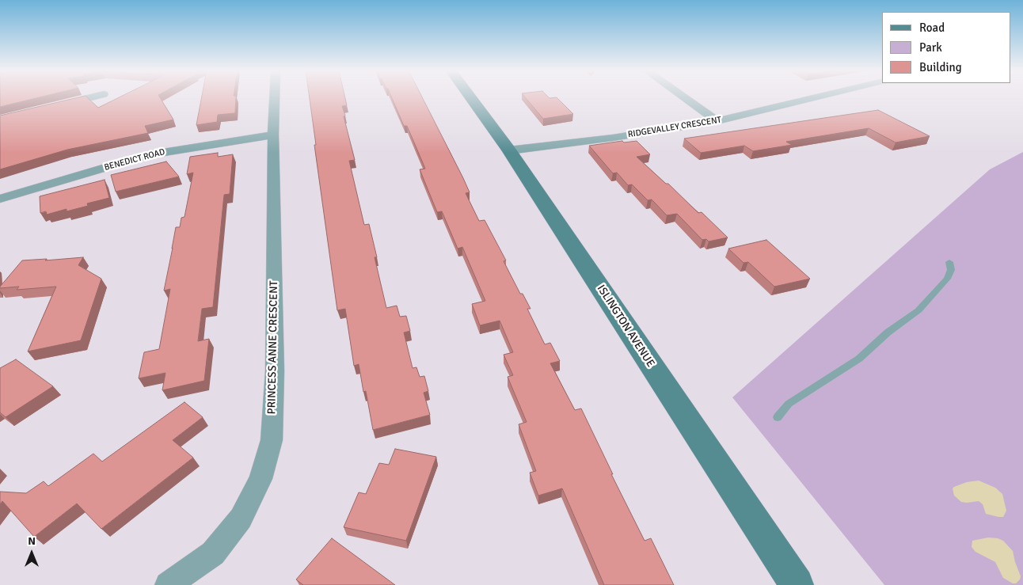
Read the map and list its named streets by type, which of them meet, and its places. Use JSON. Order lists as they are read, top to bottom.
{
  "streets": {
    "main road": ["ISLINGTON AVENUE"],
    "street": ["RIDGEVALLEY CRESCENT", "BENEDICT ROAD", "PRINCESS ANNE CRESCENT"]
  },
  "crossings": [
    ["RIDGEVALLEY CRESCENT", "ISLINGTON AVENUE"],
    ["BENEDICT ROAD", "PRINCESS ANNE CRESCENT"]
  ],
  "legend": ["Road", "Park", "Building"],
  "north": "top"
}
